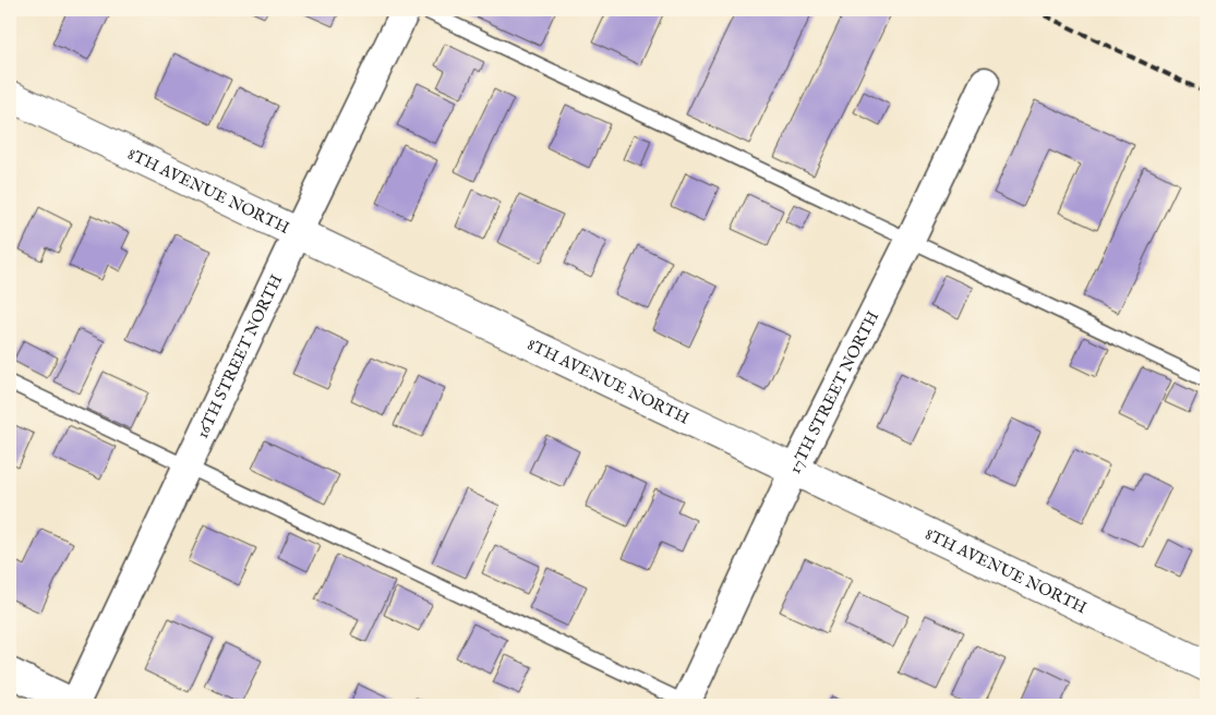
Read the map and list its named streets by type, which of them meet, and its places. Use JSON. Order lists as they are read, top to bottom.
{
  "streets": {
    "street": ["8TH AVENUE NORTH", "16TH STREET NORTH", "17TH STREET NORTH"]
  },
  "crossings": [
    ["8TH AVENUE NORTH", "16TH STREET NORTH"],
    ["8TH AVENUE NORTH", "17TH STREET NORTH"]
  ]
}
